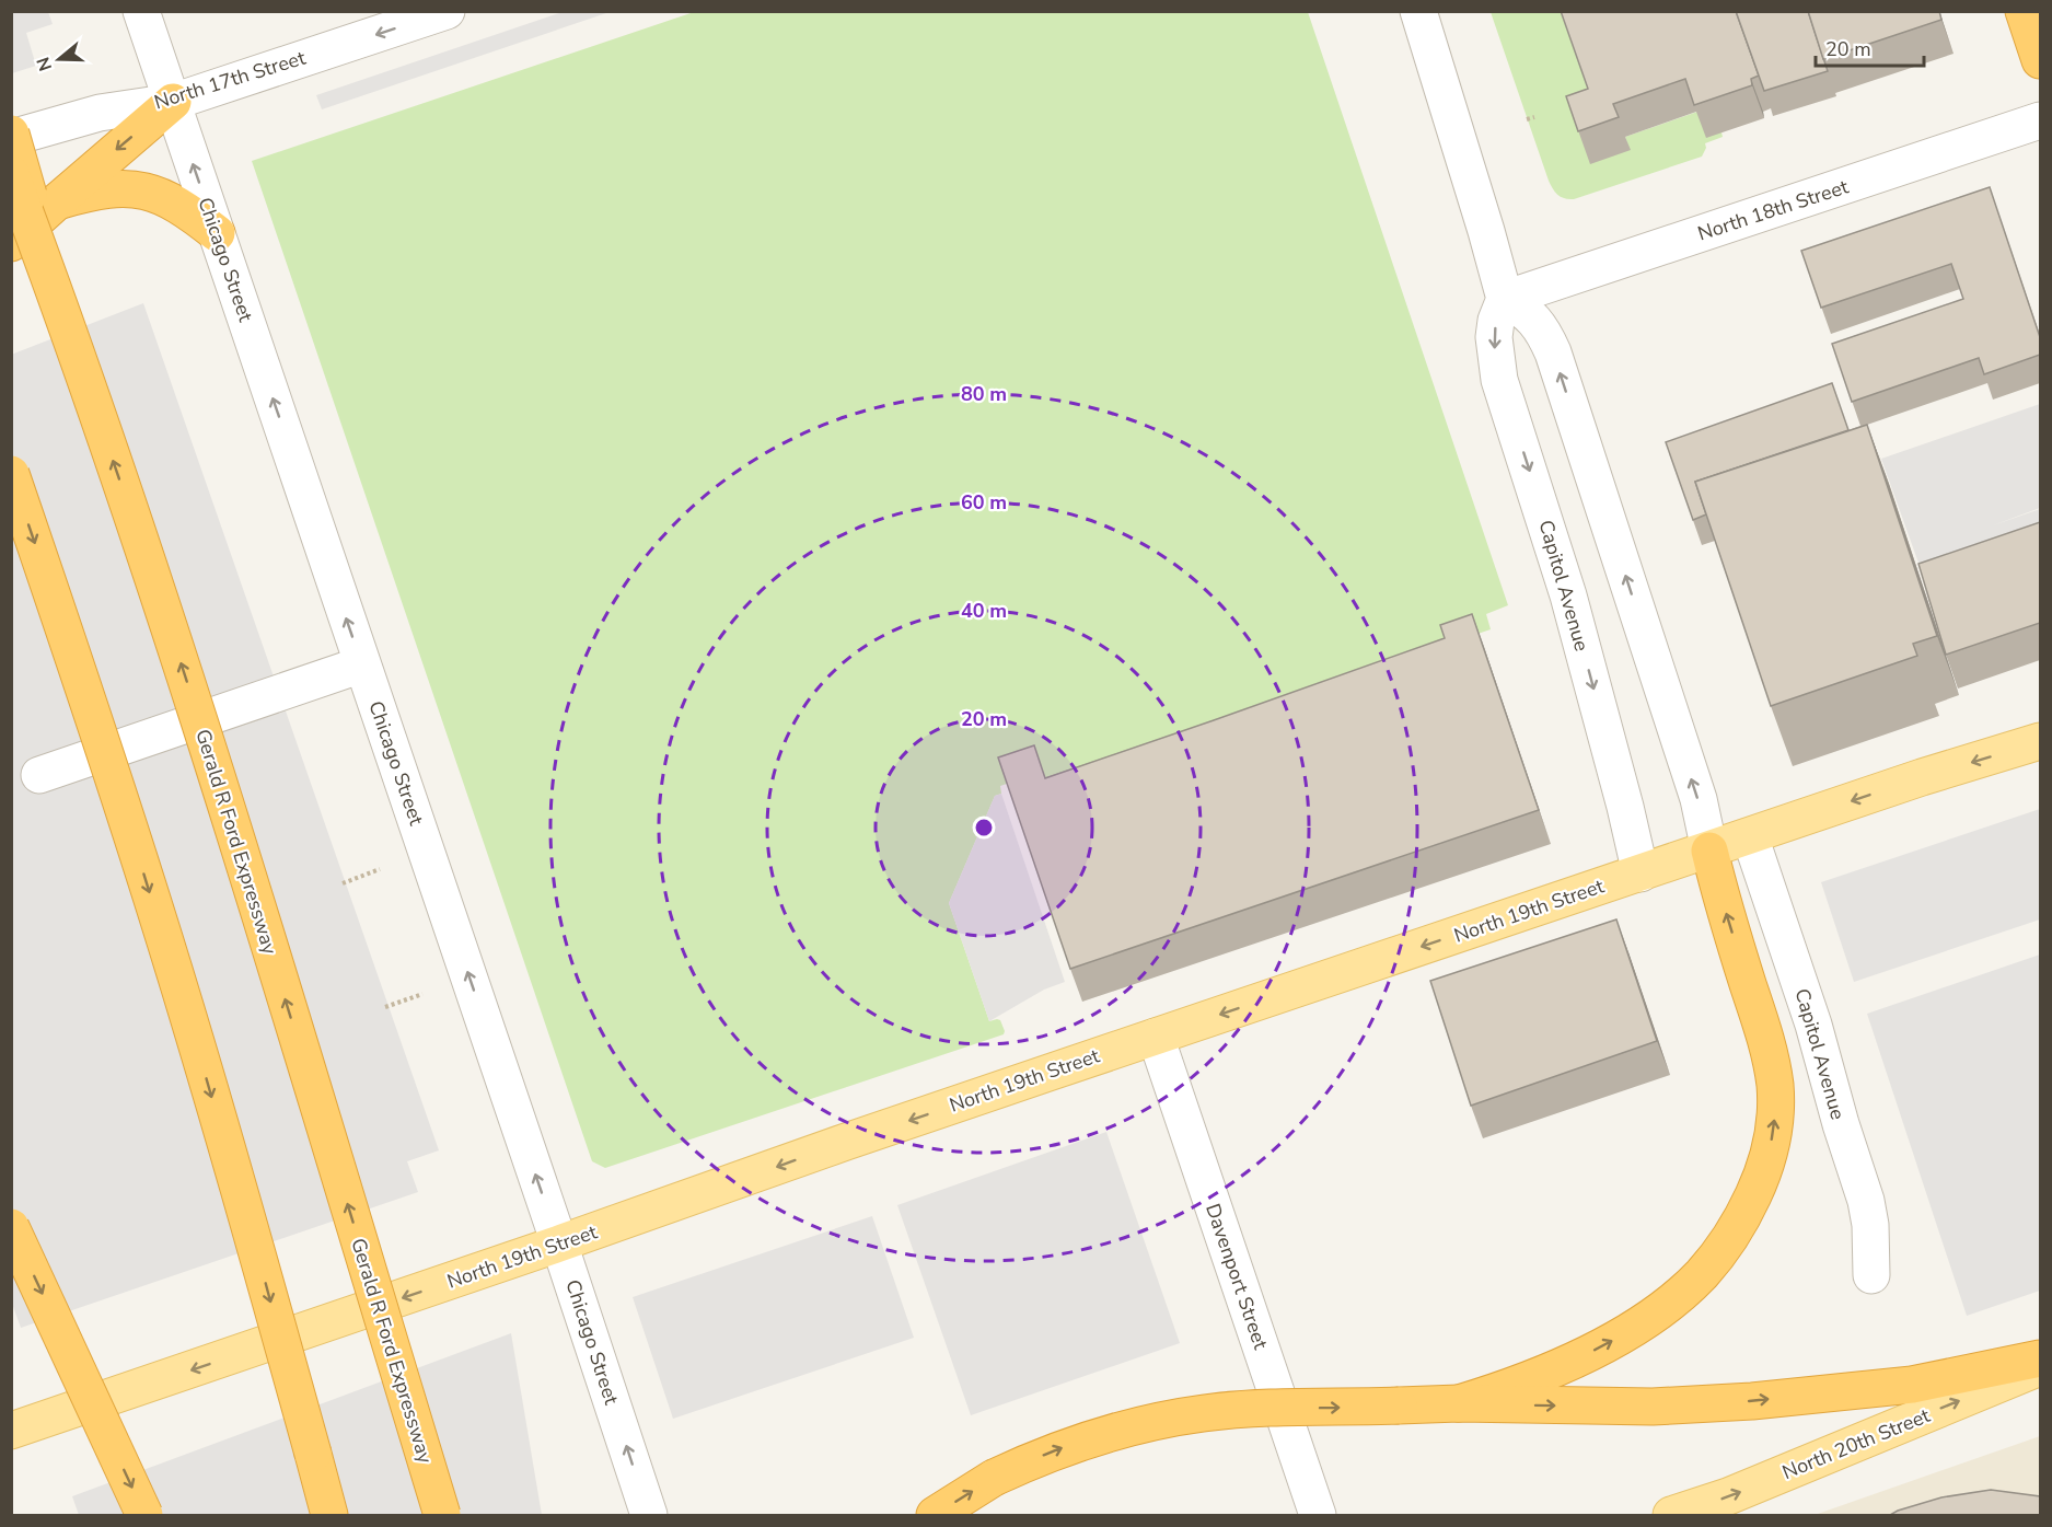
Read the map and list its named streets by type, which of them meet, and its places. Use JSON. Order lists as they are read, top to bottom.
{
  "streets": {
    "highway": ["Gerald R Ford Expressway"],
    "main road": ["North 19th Street", "North 20th Street"],
    "street": [
      "North 17th Street",
      "North 18th Street",
      "Chicago Street",
      "Capitol Avenue",
      "Davenport Street"
    ]
  },
  "crossings": [
    ["North 17th Street", "Chicago Street"],
    ["North 18th Street", "Capitol Avenue"],
    ["Chicago Street", "North 19th Street"],
    ["Capitol Avenue", "North 19th Street"],
    ["North 19th Street", "Davenport Street"]
  ],
  "one_way": [
    "North 17th Street",
    "Chicago Street",
    "North 19th Street",
    "North 20th Street"
  ],
  "scale_bar": "20 m",
  "north": "left",
  "rings": [
    "80 m",
    "60 m",
    "40 m",
    "20 m"
  ]
}
